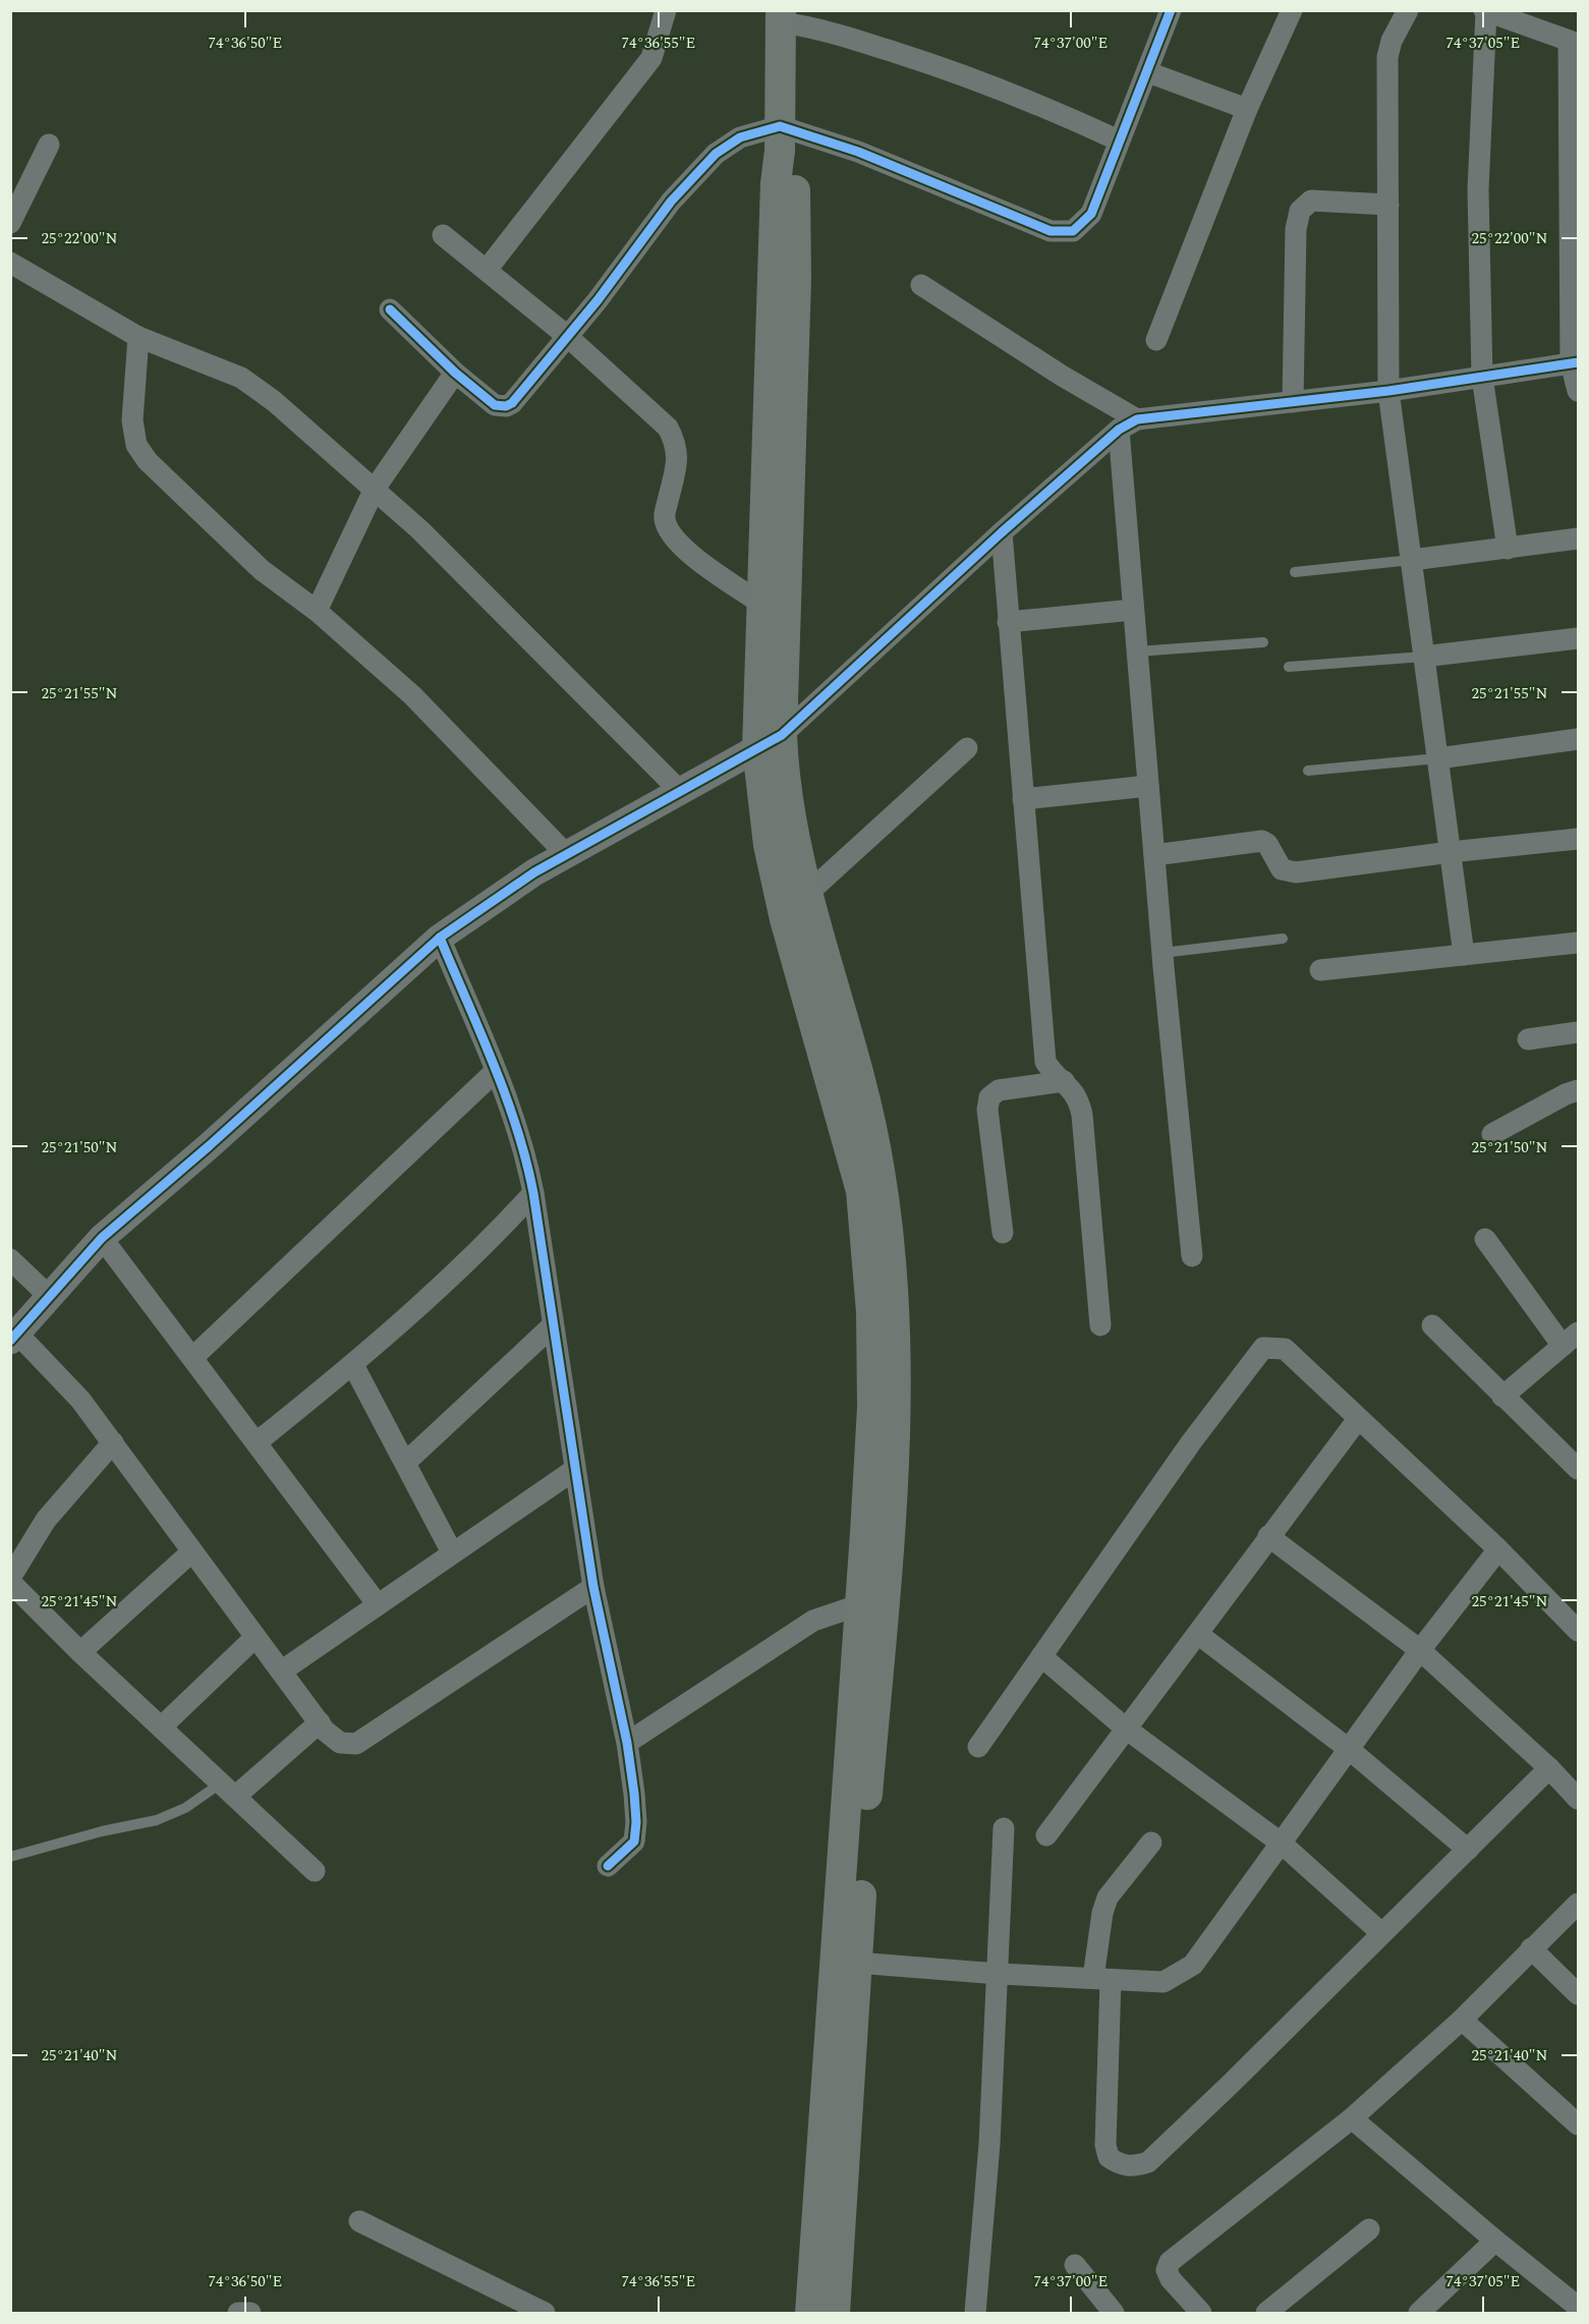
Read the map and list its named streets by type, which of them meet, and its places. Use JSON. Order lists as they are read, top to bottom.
{
  "coordinates": [
    "74°36'50\"E",
    "74°36'55\"E",
    "74°37'00\"E",
    "74°37'05\"E",
    "25°22'00\"N",
    "25°21'55\"N",
    "25°21'50\"N",
    "25°21'45\"N",
    "25°21'40\"N"
  ]
}
